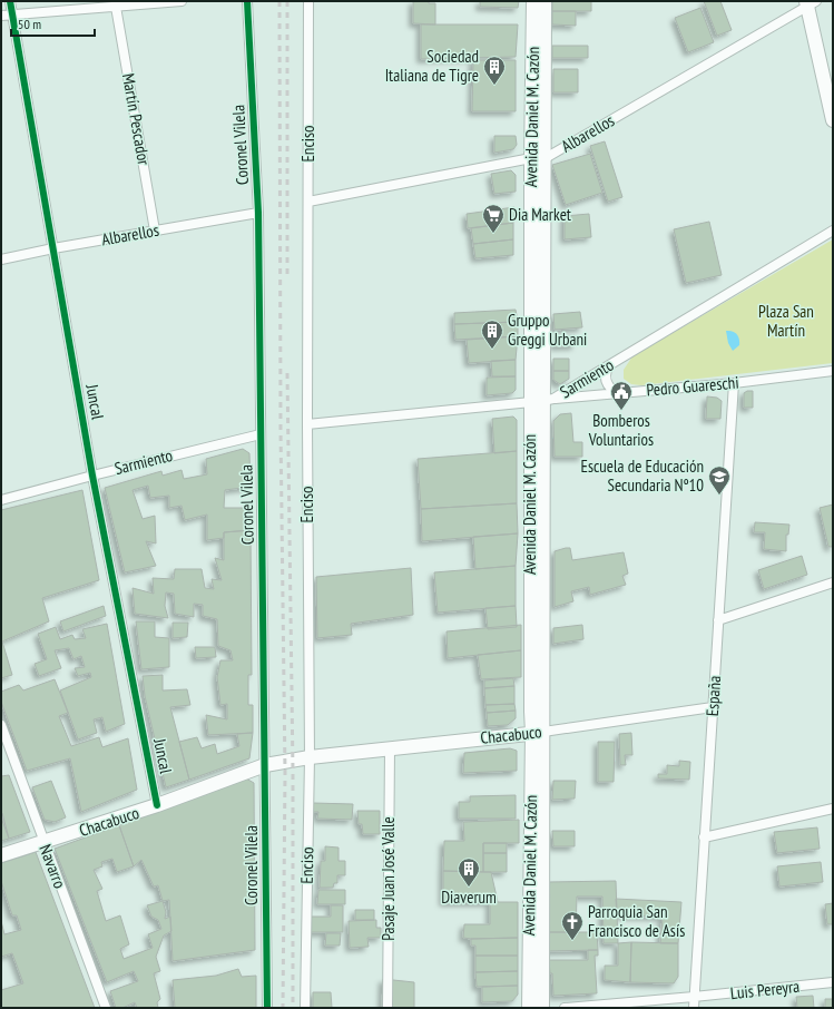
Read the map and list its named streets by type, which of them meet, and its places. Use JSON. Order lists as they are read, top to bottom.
{
  "streets": {
    "main road": ["Avenida Daniel M. Cazón", "Chacabuco"],
    "street": [
      "Martín Pescador",
      "Albarellos",
      "Enciso",
      "Coronel Vilela",
      "Sarmiento",
      "Pedro Guareschi",
      "Juncal",
      "España",
      "Navarro",
      "Pasaje Juan José Valle",
      "Luis Pereyra"
    ]
  },
  "crossings": [
    ["Avenida Daniel M. Cazón", "Albarellos"],
    ["Avenida Daniel M. Cazón", "Sarmiento"],
    ["Avenida Daniel M. Cazón", "Pedro Guareschi"],
    ["Avenida Daniel M. Cazón", "Chacabuco"],
    ["Martín Pescador", "Albarellos"],
    ["Albarellos", "Enciso"],
    ["Albarellos", "Coronel Vilela"],
    ["Albarellos", "Juncal"],
    ["Enciso", "Sarmiento"],
    ["Enciso", "Chacabuco"],
    ["Coronel Vilela", "Sarmiento"],
    ["Coronel Vilela", "Chacabuco"],
    ["Sarmiento", "Pedro Guareschi"],
    ["Sarmiento", "Juncal"],
    ["Pedro Guareschi", "España"],
    ["Juncal", "Chacabuco"],
    ["España", "Chacabuco"],
    ["España", "Luis Pereyra"],
    ["Chacabuco", "Navarro"],
    ["Chacabuco", "Pasaje Juan José Valle"]
  ],
  "parks": ["Plaza San Martín"],
  "places": {
    "building": ["Sociedad Italiana de Tigre", "Gruppo Greggi Urbani", "Diaverum"],
    "supermarket": ["Dia Market"],
    "public building": ["Bomberos Voluntarios"],
    "school or university": ["Escuela de Educación Secundaria Nº10"],
    "church": ["Parroquia San Francisco de Asís"]
  },
  "scale_bar": "50 m"
}
